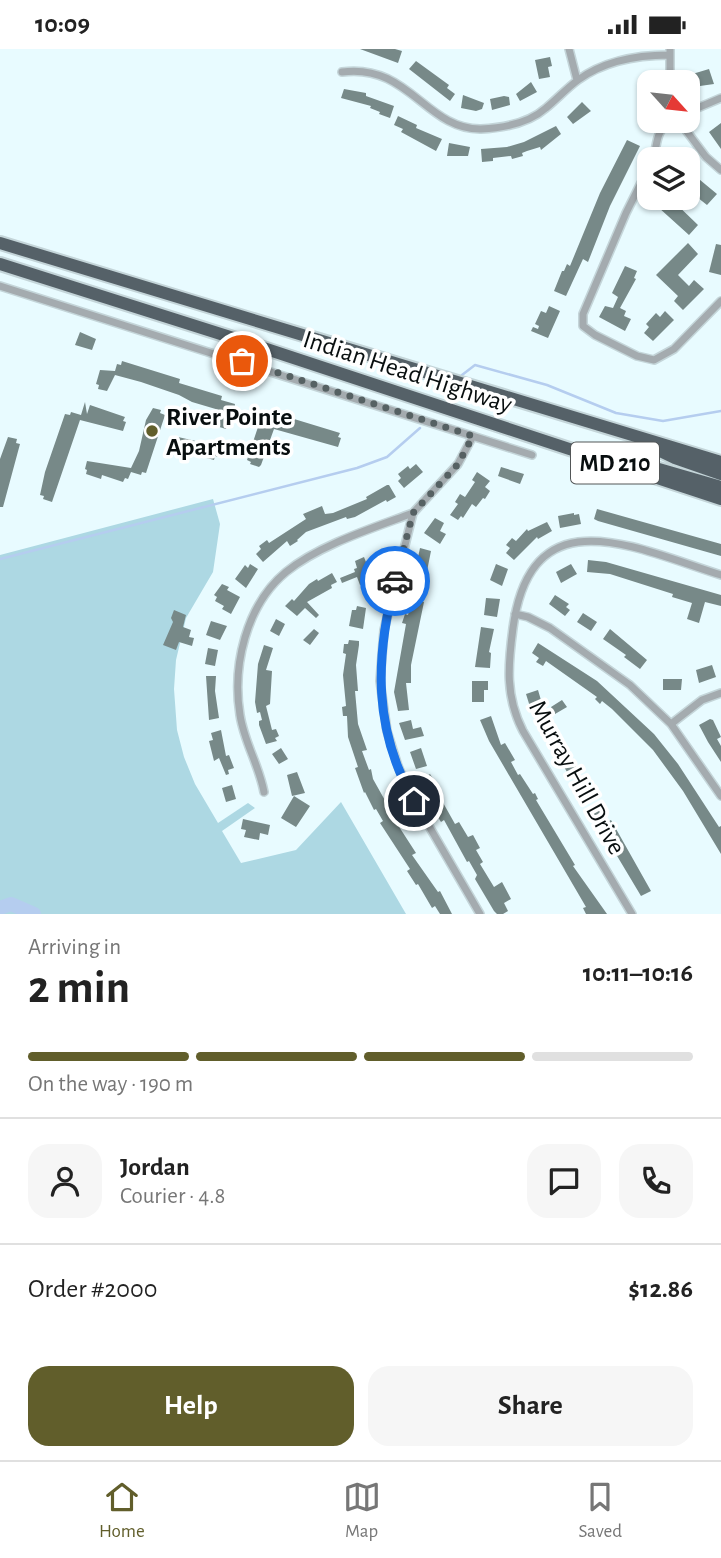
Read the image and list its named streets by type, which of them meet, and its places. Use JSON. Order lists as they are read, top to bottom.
{
  "streets": {
    "highway": ["Indian Head Highway", "MD 210"],
    "street": ["Murray Hill Drive"]
  },
  "places": ["River Pointe Apartments"],
  "north": "bottom right",
  "page": {
    "status": "10:09",
    "heading": ["2 min", "Arriving in", "10:11–10:16"],
    "panel": [
      "Jordan",
      "Courier · 4.8",
      "Order #2000",
      "$12.86"
    ],
    "bar": "On the way · 190 m",
    "buttons": ["Help", "Share"],
    "tabs": ["Home", "Map", "Saved"]
  }
}
